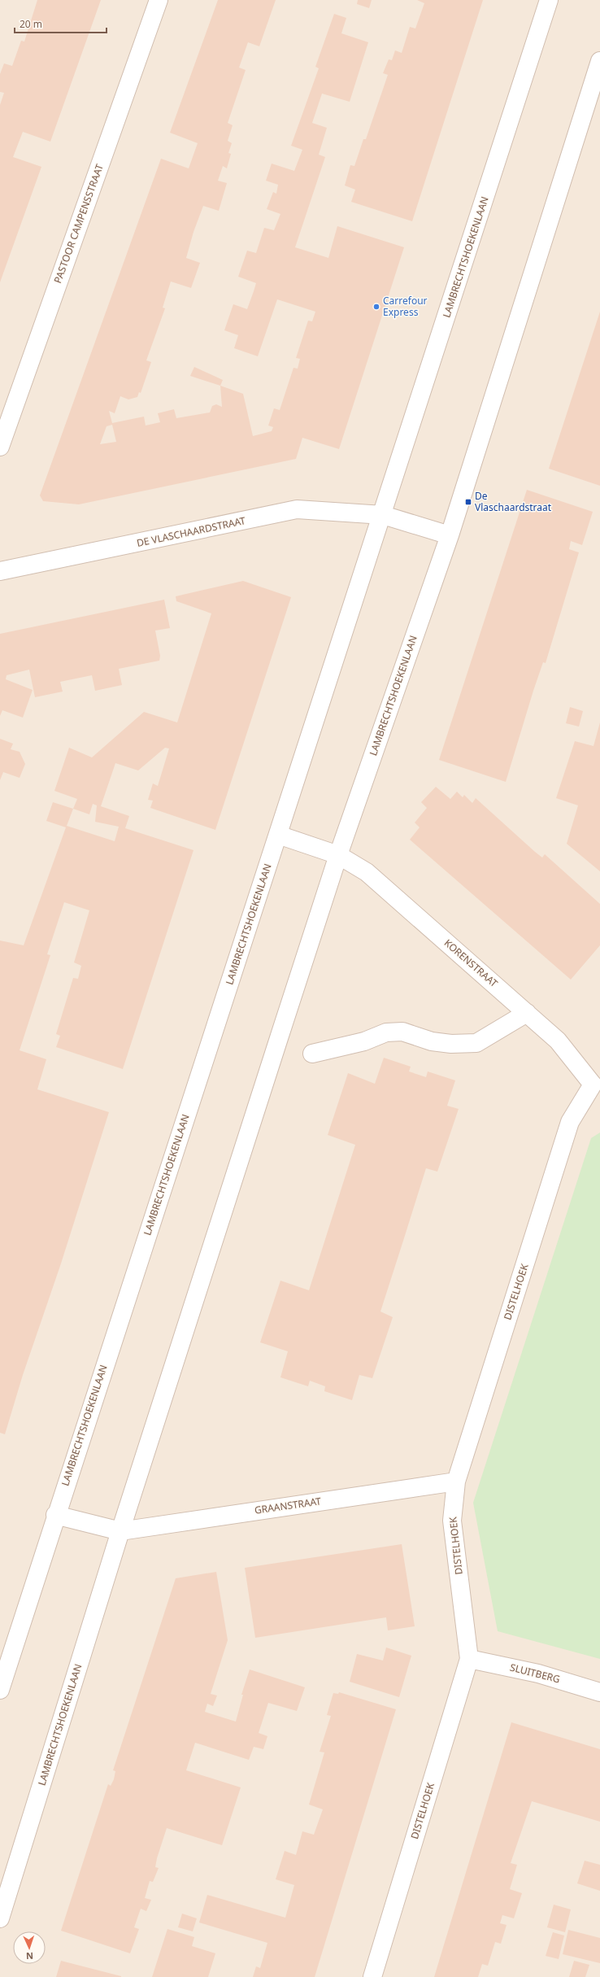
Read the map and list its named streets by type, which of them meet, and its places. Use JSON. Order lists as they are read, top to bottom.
{
  "streets": {
    "street": [
      "PASTOOR CAMPENSSTRAAT",
      "LAMBRECHTSHOEKENLAAN",
      "DE VLASCHAARDSTRAAT",
      "KORENSTRAAT",
      "DISTELHOEK",
      "GRAANSTRAAT",
      "SLUITBERG"
    ]
  },
  "crossings": [
    ["LAMBRECHTSHOEKENLAAN", "DE VLASCHAARDSTRAAT"],
    ["LAMBRECHTSHOEKENLAAN", "KORENSTRAAT"],
    ["LAMBRECHTSHOEKENLAAN", "GRAANSTRAAT"],
    ["KORENSTRAAT", "DISTELHOEK"],
    ["DISTELHOEK", "GRAANSTRAAT"],
    ["DISTELHOEK", "SLUITBERG"]
  ],
  "places": {
    "other": ["Carrefour Express"],
    "transit": ["De Vlaschaardstraat"]
  },
  "scale_bar": "20 m",
  "north": "bottom"
}
